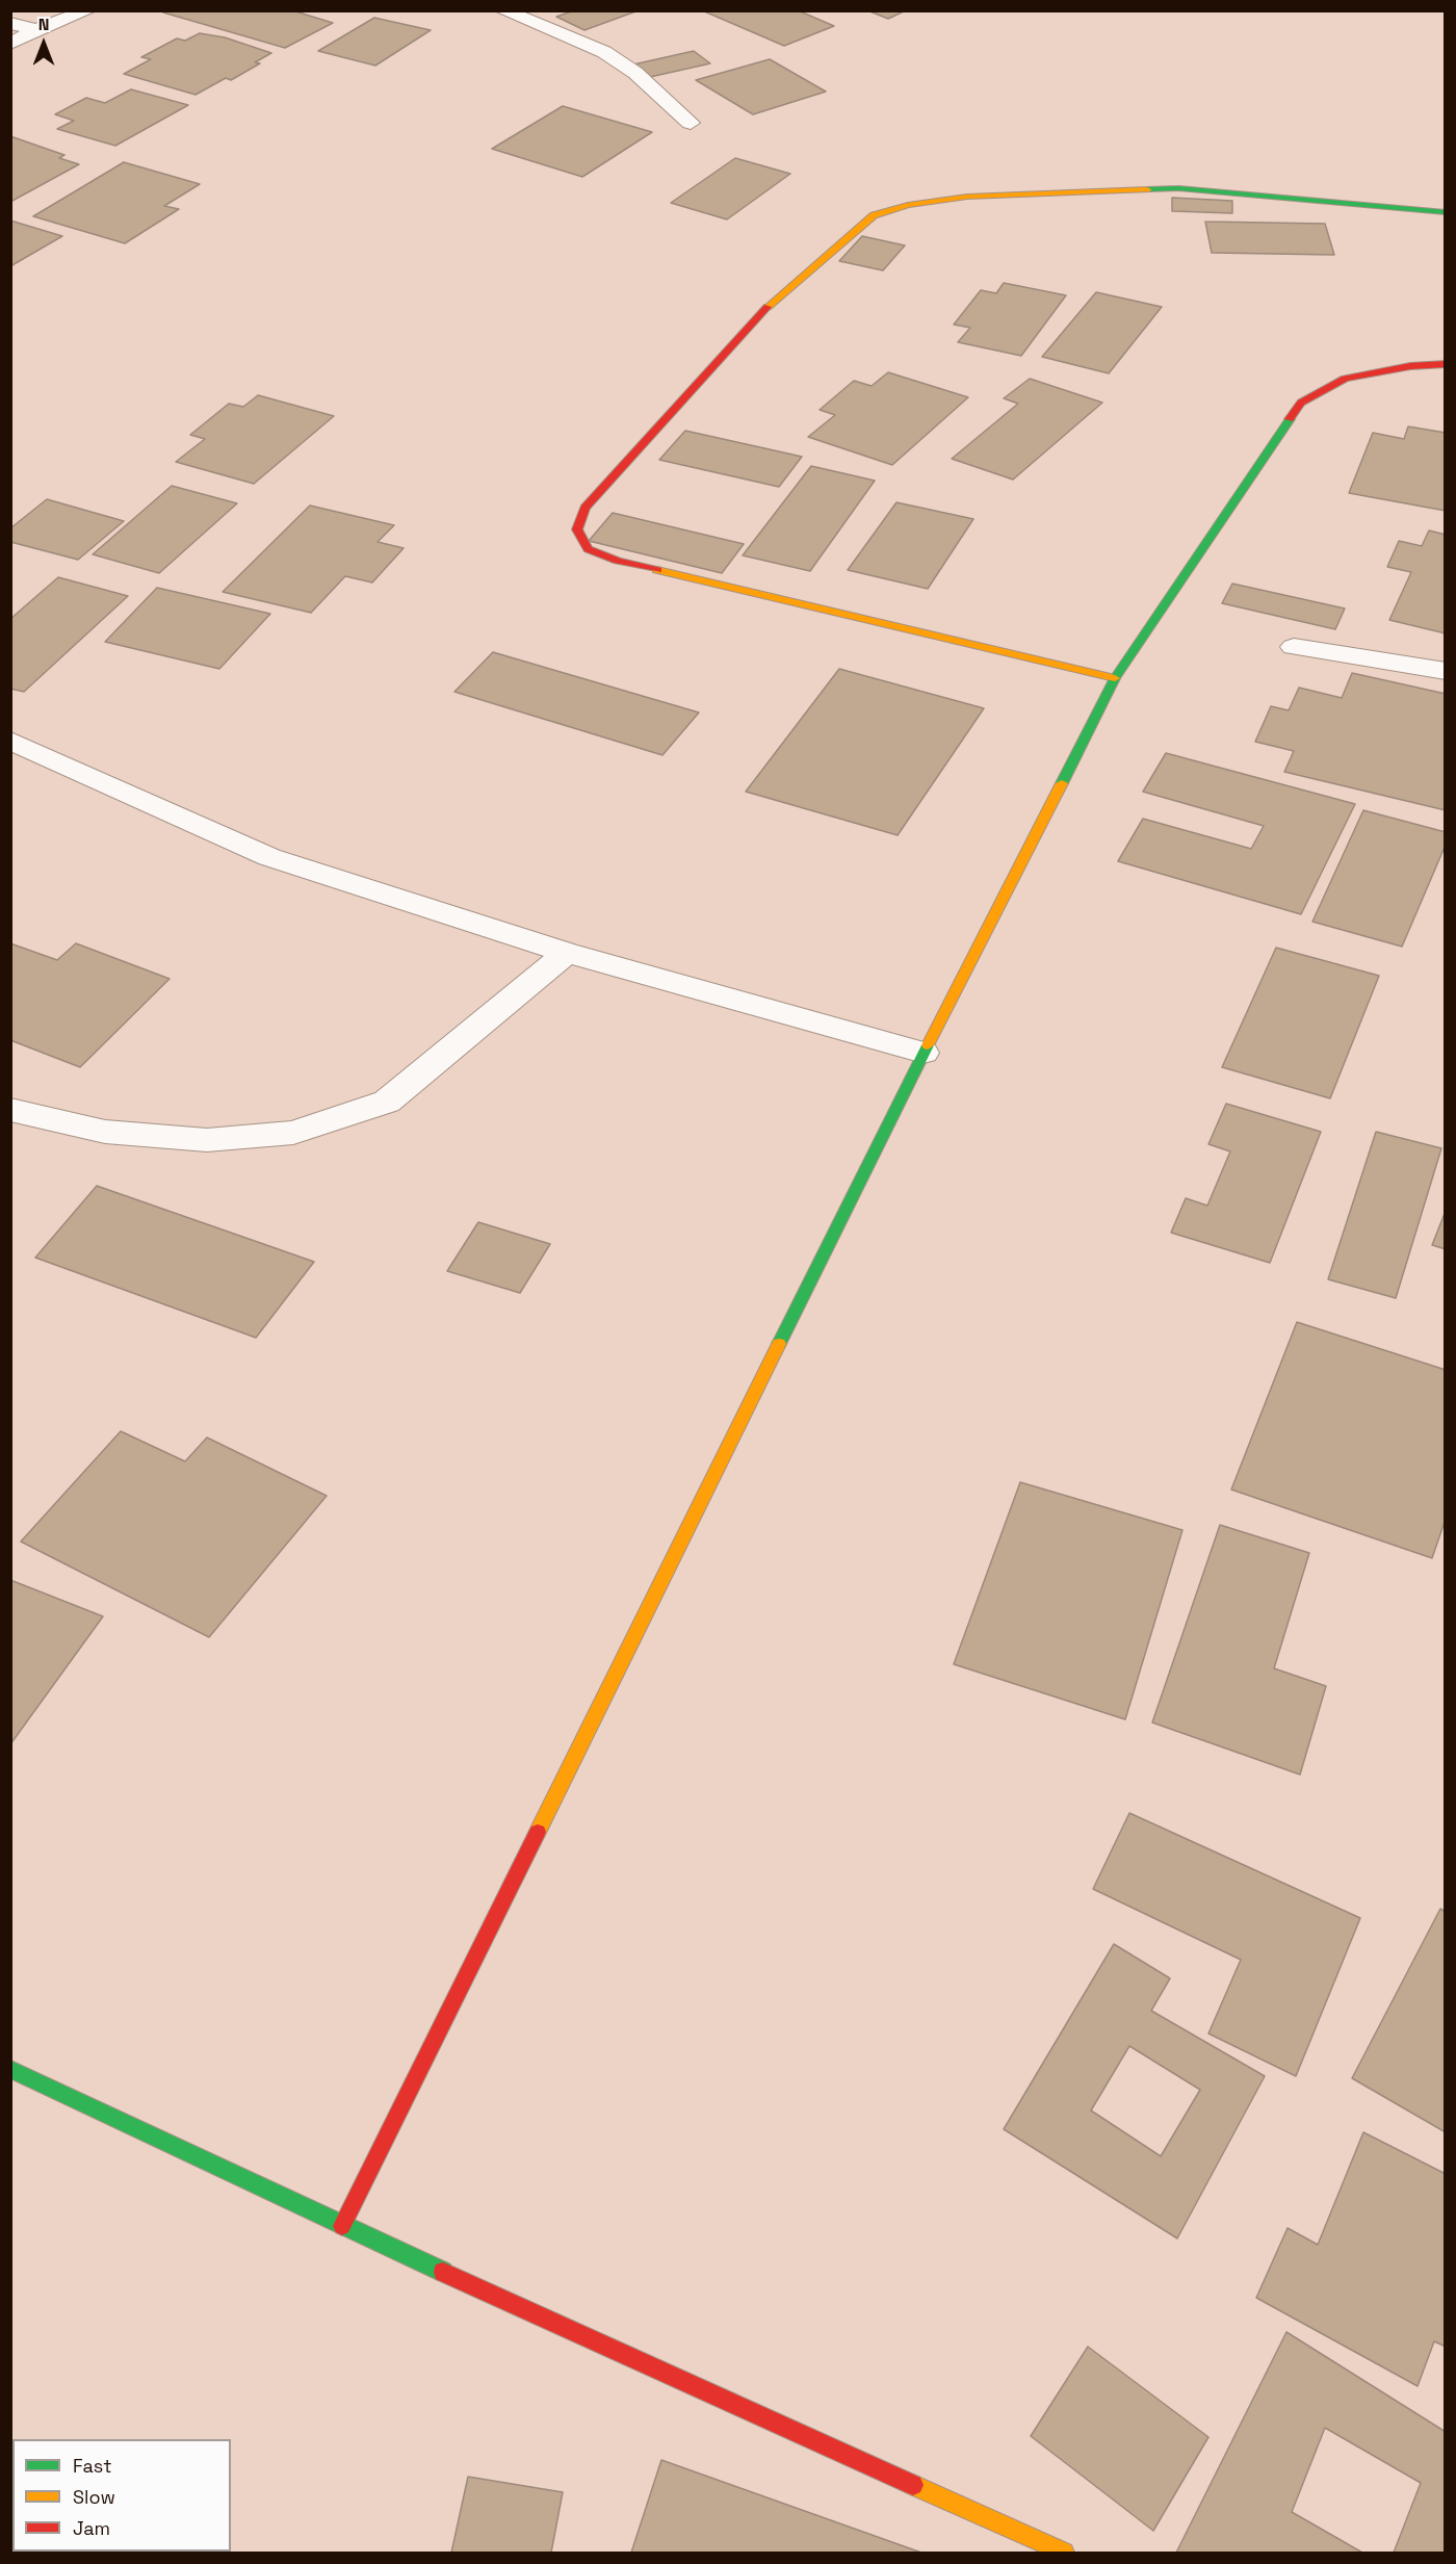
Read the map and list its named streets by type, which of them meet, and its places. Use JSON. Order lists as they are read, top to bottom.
{
  "legend": ["Fast", "Slow", "Jam"],
  "north": "top"
}
